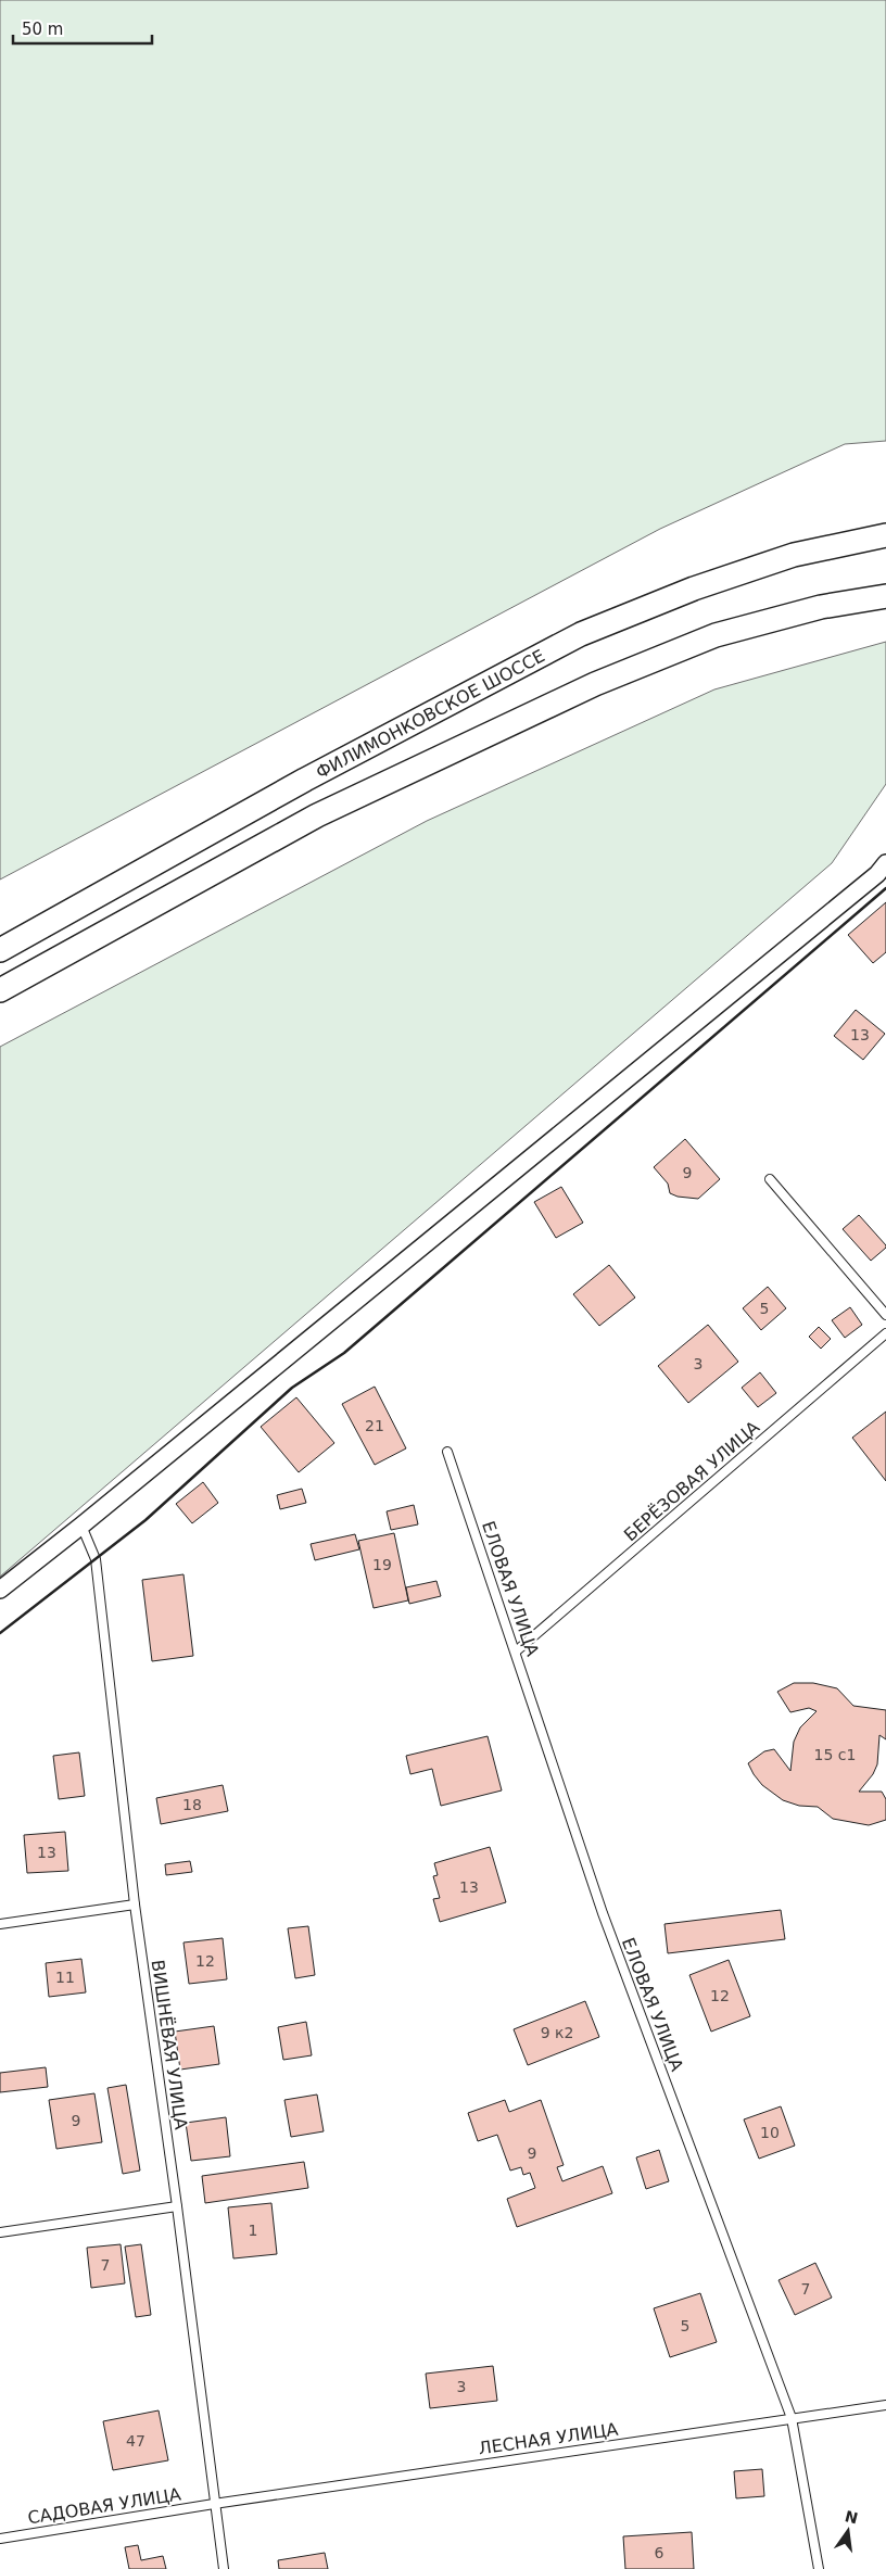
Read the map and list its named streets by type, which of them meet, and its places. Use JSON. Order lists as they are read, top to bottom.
{
  "streets": {
    "main road": ["ФИЛИМОНКОВСКОЕ ШОССЕ"],
    "lane": [
      "БЕРЁЗОВАЯ УЛИЦА",
      "ЕЛОВАЯ УЛИЦА",
      "ВИШНЁВАЯ УЛИЦА",
      "ЛЕСНАЯ УЛИЦА",
      "САДОВАЯ УЛИЦА"
    ]
  },
  "crossings": [
    ["БЕРЁЗОВАЯ УЛИЦА", "ЕЛОВАЯ УЛИЦА"],
    ["ЕЛОВАЯ УЛИЦА", "ЛЕСНАЯ УЛИЦА"],
    ["ВИШНЁВАЯ УЛИЦА", "ЛЕСНАЯ УЛИЦА"],
    ["ВИШНЁВАЯ УЛИЦА", "САДОВАЯ УЛИЦА"],
    ["ЛЕСНАЯ УЛИЦА", "САДОВАЯ УЛИЦА"]
  ],
  "house_numbers": [
    "13",
    "9",
    "5",
    "3",
    "21",
    "19",
    "15 с1",
    "18",
    "13",
    "13",
    "12",
    "11",
    "12",
    "9 к2",
    "9",
    "10",
    "9",
    "1",
    "7",
    "7",
    "5",
    "3",
    "47",
    "6"
  ],
  "scale_bar": "50 m",
  "north": "top"
}
